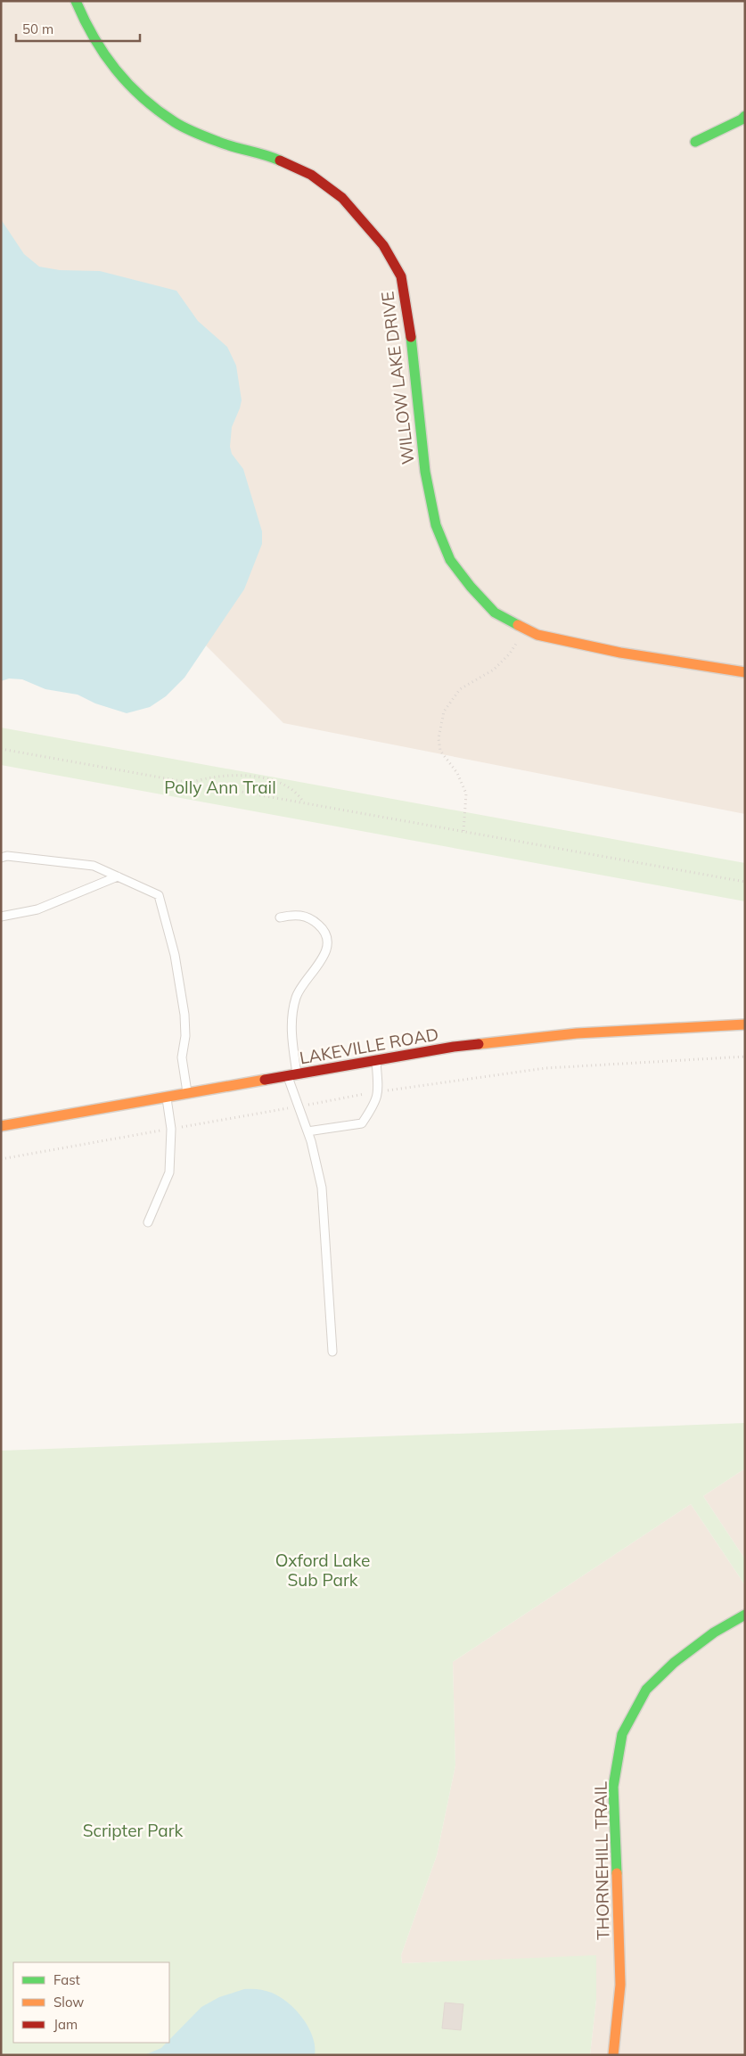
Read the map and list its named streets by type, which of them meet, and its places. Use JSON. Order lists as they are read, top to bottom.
{
  "streets": {
    "street": ["WILLOW LAKE DRIVE", "LAKEVILLE ROAD", "THORNEHILL TRAIL"]
  },
  "parks": ["Polly Ann Trail", "Oxford Lake Sub Park", "Scripter Park"],
  "legend": ["Fast", "Slow", "Jam"],
  "scale_bar": "50 m"
}
